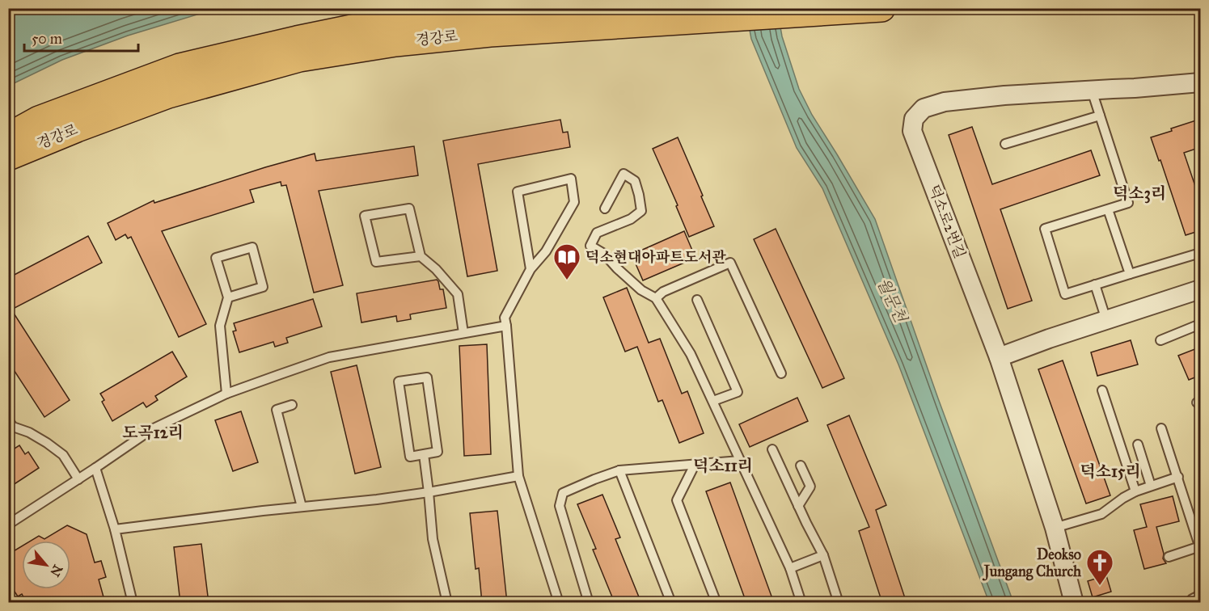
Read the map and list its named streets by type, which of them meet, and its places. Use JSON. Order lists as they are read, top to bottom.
{
  "streets": {
    "main road": ["경강로"],
    "street": ["덕소로2번길"]
  },
  "districts": [
    "덕소3리",
    "도곡12리",
    "덕소11리",
    "덕소15리"
  ],
  "water": ["월문천"],
  "places": {
    "library": ["덕소현대아파트도서관"],
    "church": ["Deokso Jungang Church"]
  },
  "scale_bar": "50 m",
  "north": "bottom right"
}
